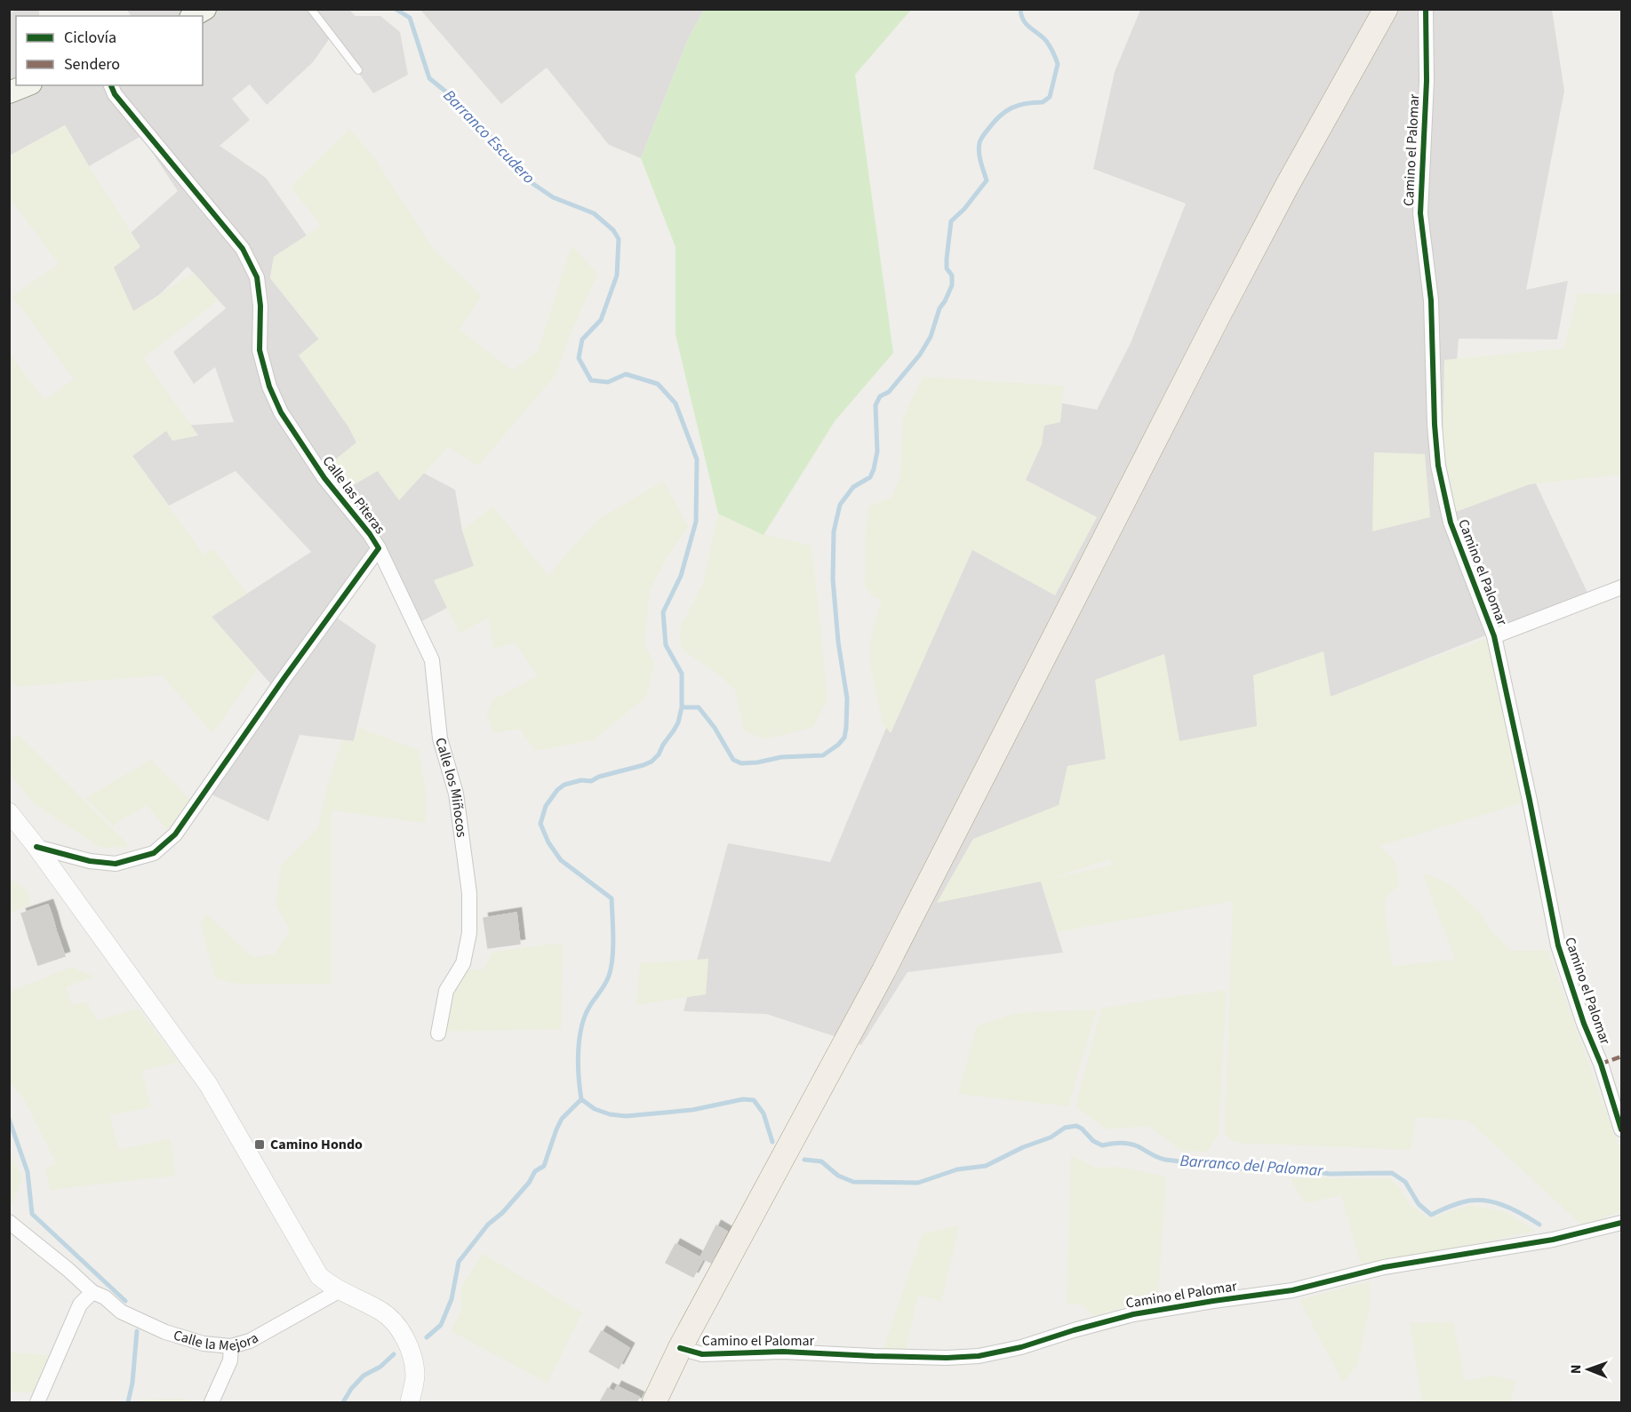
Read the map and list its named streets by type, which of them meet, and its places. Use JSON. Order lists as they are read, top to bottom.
{
  "streets": {
    "street": [
      "Camino el Palomar",
      "Calle las Piteras",
      "Calle los Miñocos",
      "Calle la Mejora"
    ]
  },
  "crossings": [
    ["Calle las Piteras", "Calle los Miñocos"]
  ],
  "water": ["Barranco Escudero", "Barranco del Palomar"],
  "places": {
    "transit": ["Camino Hondo"]
  },
  "legend": ["Ciclovía", "Sendero"],
  "north": "left"
}
